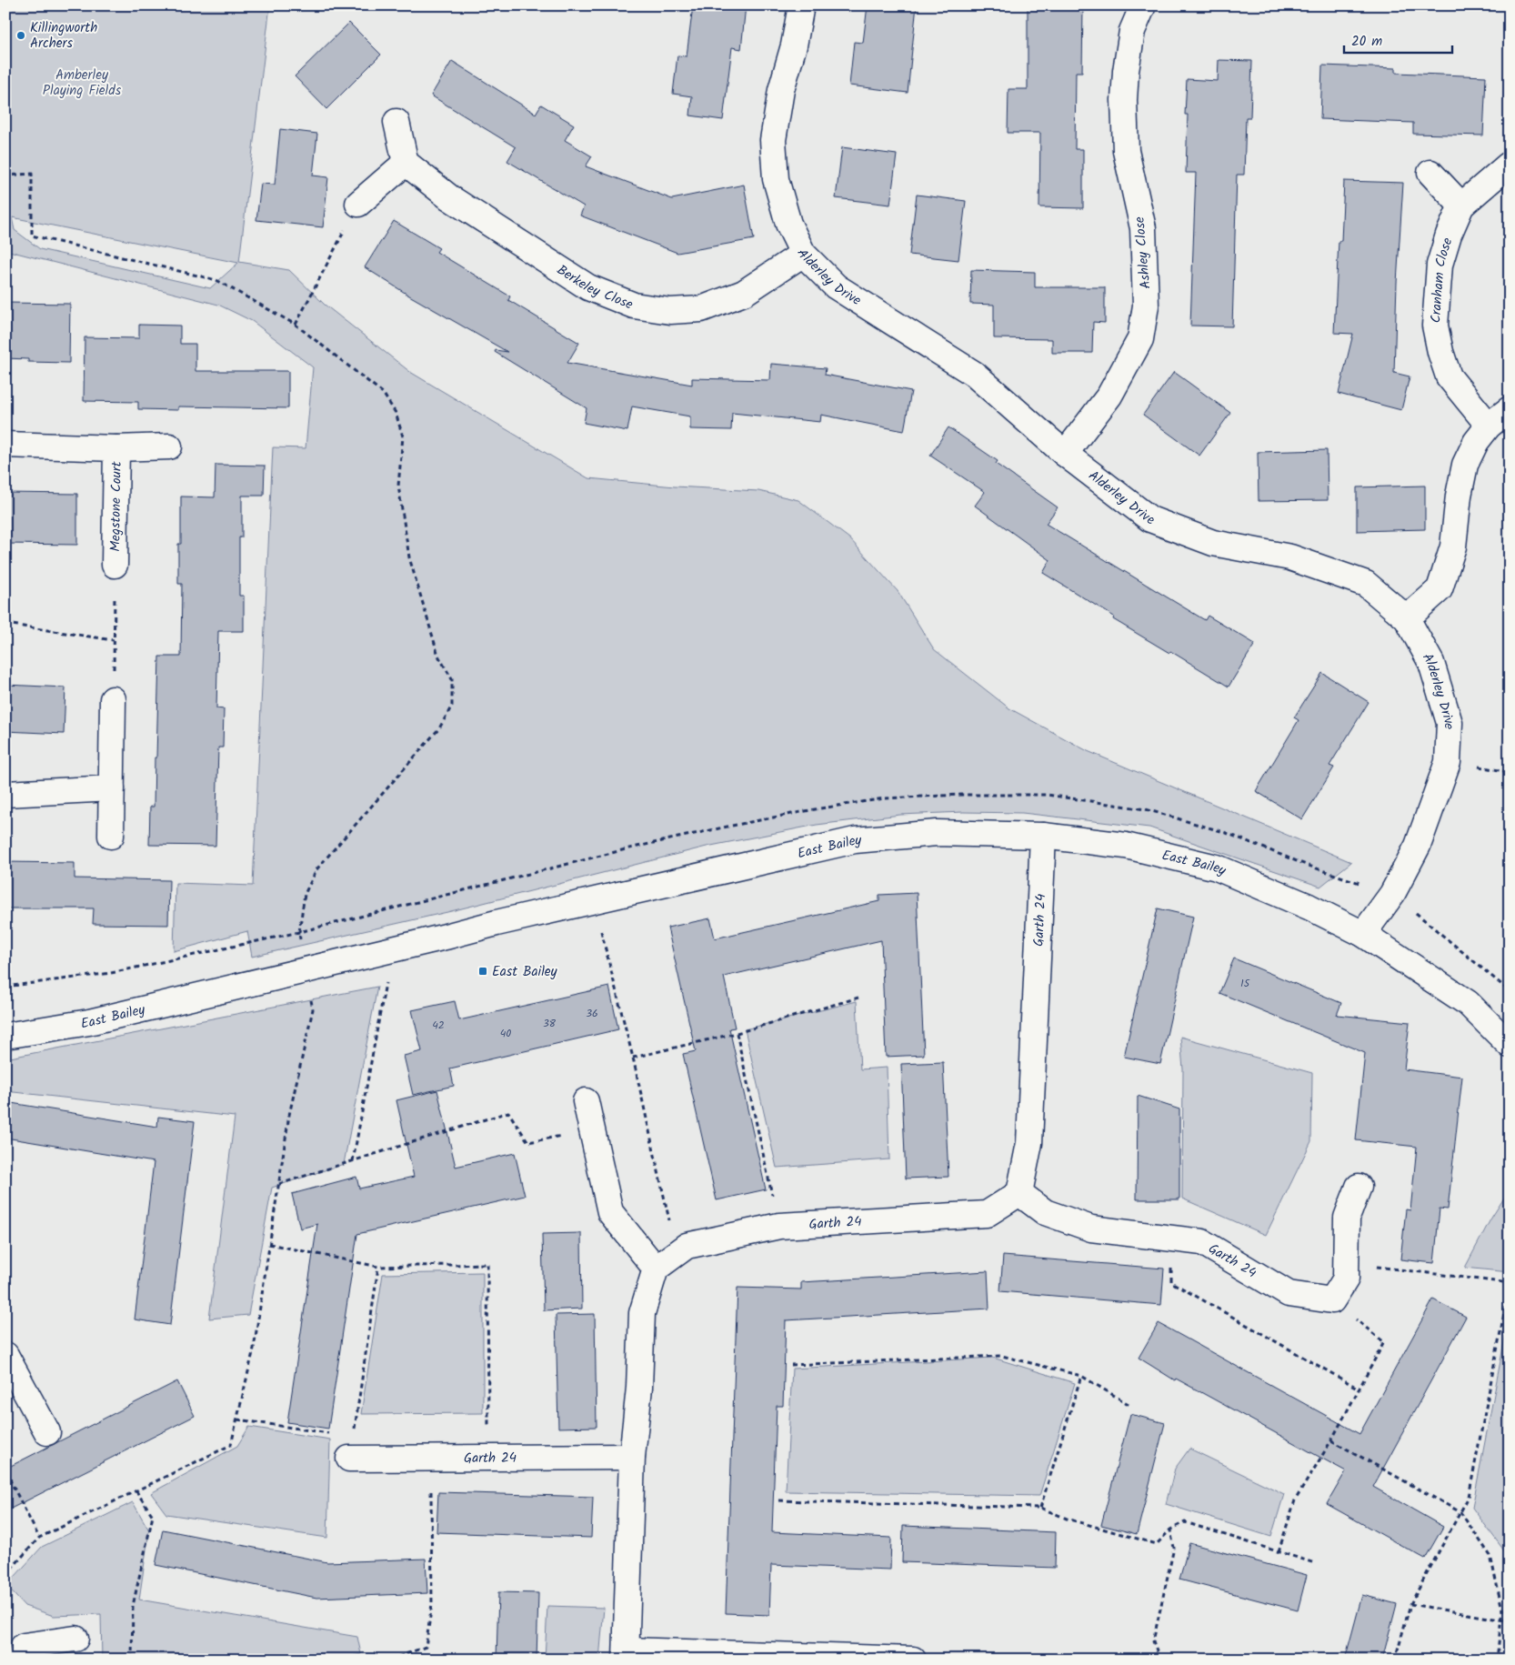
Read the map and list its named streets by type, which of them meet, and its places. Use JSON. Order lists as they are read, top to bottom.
{
  "streets": {
    "street": [
      "Ashley Close",
      "Alderley Drive",
      "Cranham Close",
      "Berkeley Close",
      "Megstone Court",
      "East Bailey",
      "Garth 24"
    ]
  },
  "crossings": [
    ["Ashley Close", "Alderley Drive"],
    ["Alderley Drive", "Berkeley Close"],
    ["Alderley Drive", "East Bailey"],
    ["East Bailey", "Garth 24"]
  ],
  "parks": ["Amberley Playing Fields"],
  "places": {
    "other": ["Killingworth Archers"],
    "transit": ["East Bailey"]
  },
  "house_numbers": [
    "15",
    "36",
    "38",
    "42",
    "40"
  ],
  "scale_bar": "20 m"
}
